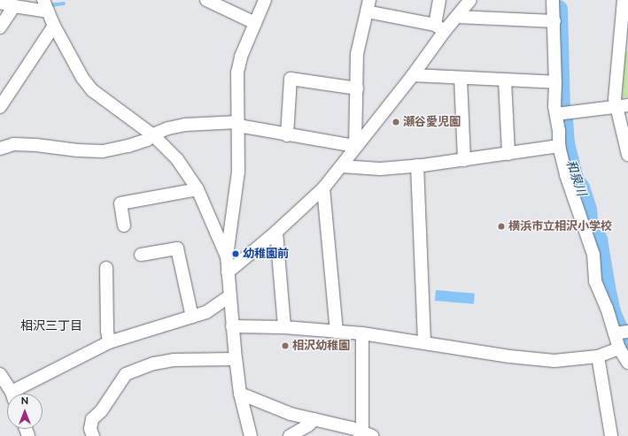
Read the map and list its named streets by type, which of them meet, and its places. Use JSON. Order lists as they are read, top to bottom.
{
  "districts": ["相沢三丁目"],
  "water": ["和泉川"],
  "places": [
    "瀬谷愛児園",
    "横浜市立相沢小学校",
    "幼稚園前",
    "相沢幼稚園"
  ],
  "north": "top"
}
